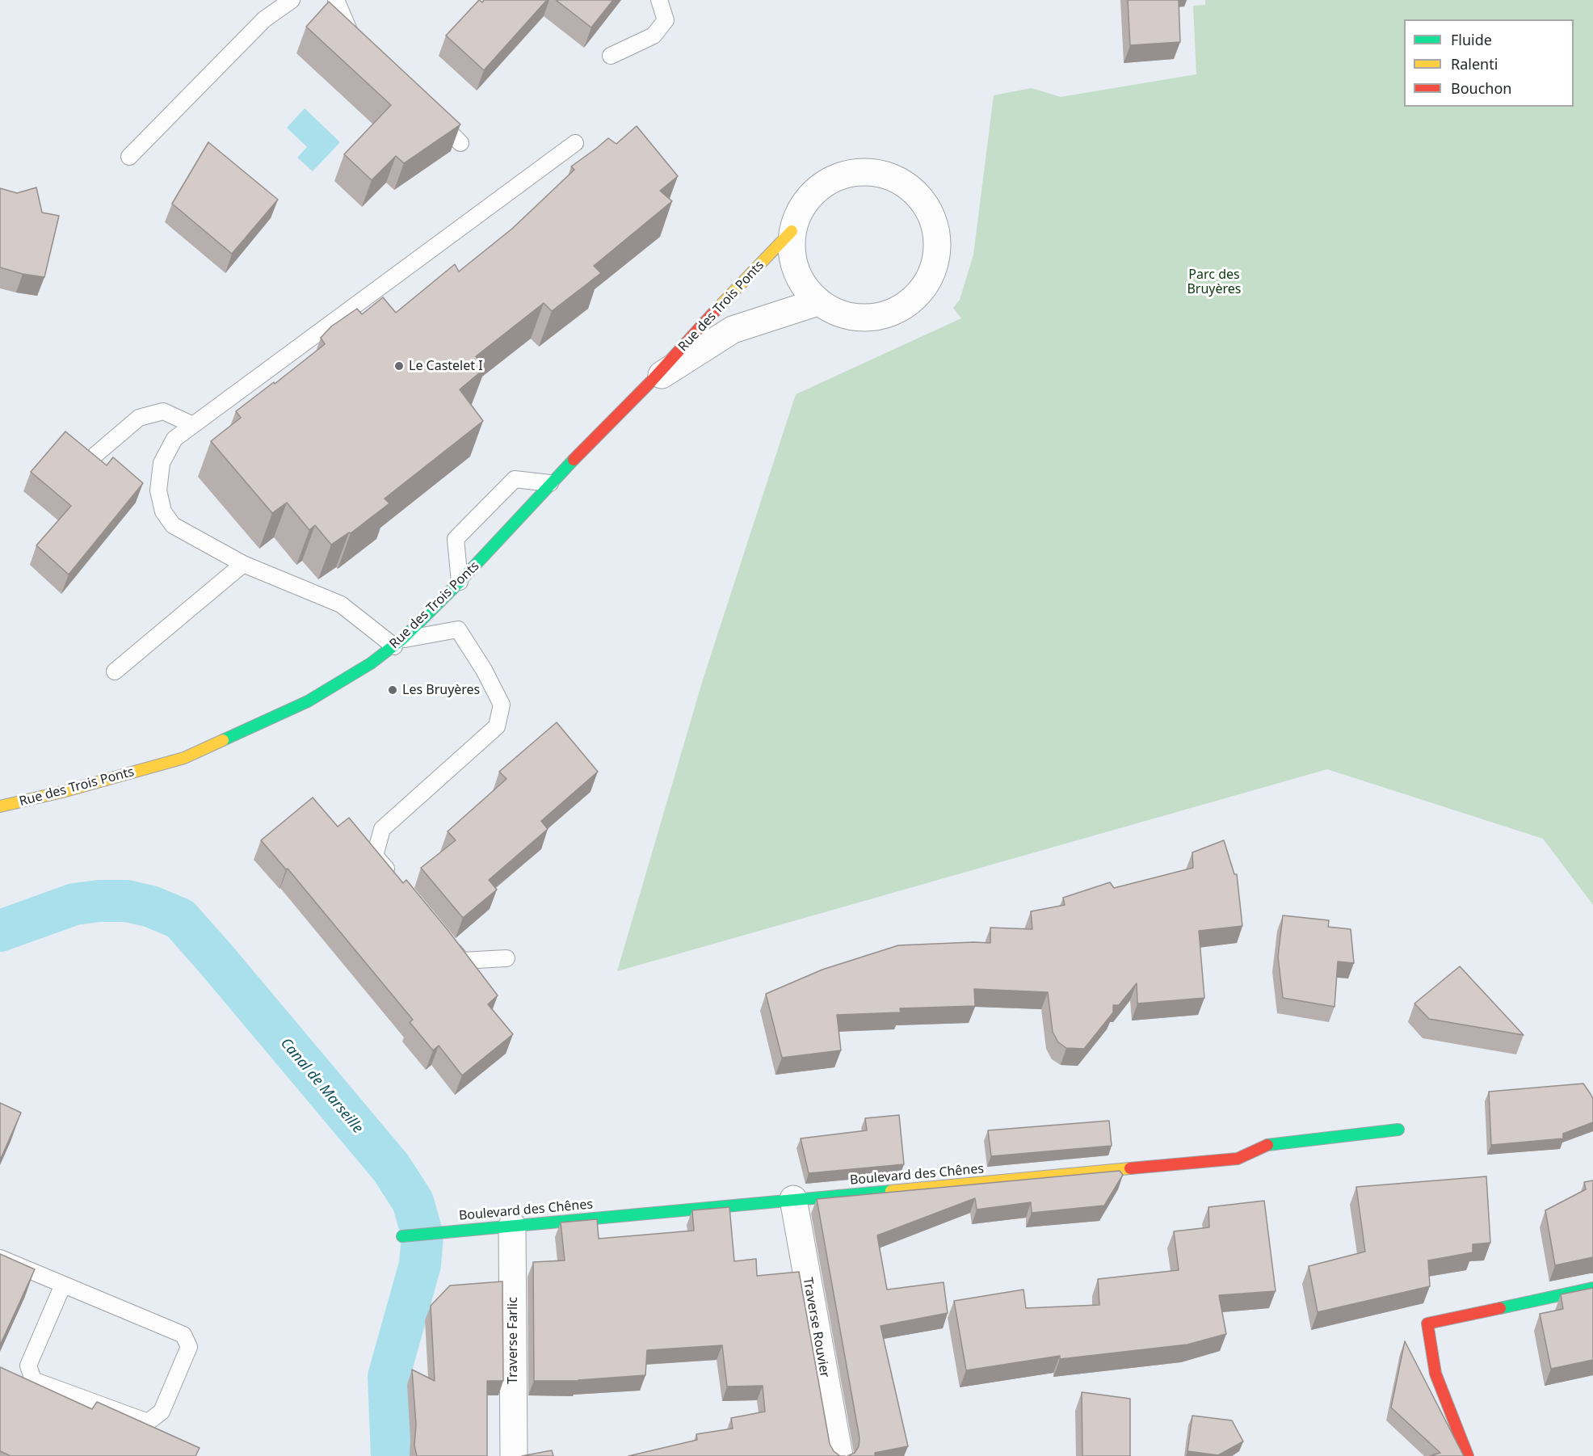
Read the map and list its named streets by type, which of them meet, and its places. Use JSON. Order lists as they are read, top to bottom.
{
  "streets": {
    "street": [
      "Rue des Trois Ponts",
      "Boulevard des Chênes",
      "Traverse Rouvier",
      "Traverse Farlic"
    ]
  },
  "crossings": [
    ["Boulevard des Chênes", "Traverse Rouvier"],
    ["Boulevard des Chênes", "Traverse Farlic"]
  ],
  "water": ["Canal de Marseille"],
  "parks": ["Parc des Bruyères"],
  "places": ["Le Castelet I", "Les Bruyères"],
  "legend": ["Fluide", "Ralenti", "Bouchon"]
}
